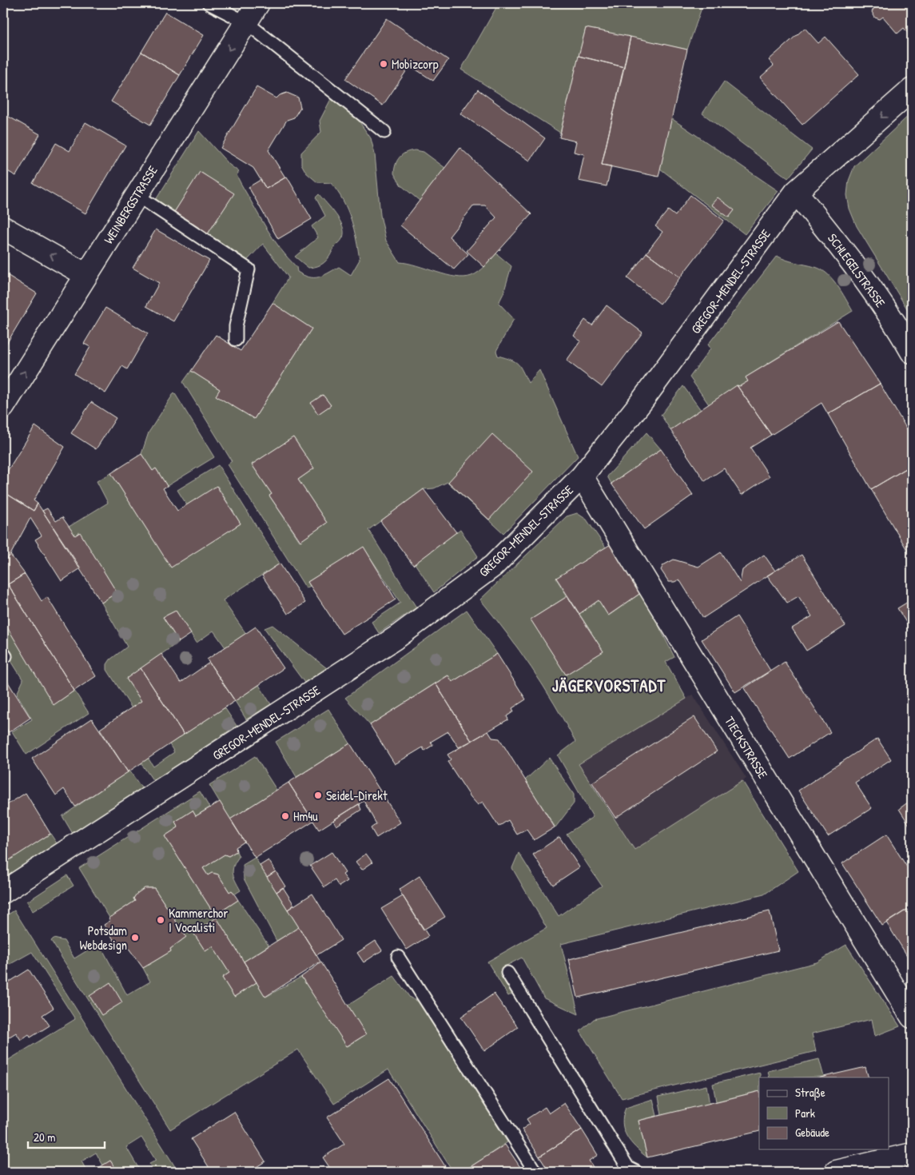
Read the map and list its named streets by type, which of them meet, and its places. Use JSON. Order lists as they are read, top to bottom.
{
  "streets": {
    "street": [
      "WEINBERGSTRASSE",
      "SCHLEGELSTRASSE",
      "GREGOR-MENDEL-STRASSE",
      "TIECKSTRASSE"
    ]
  },
  "crossings": [
    ["SCHLEGELSTRASSE", "GREGOR-MENDEL-STRASSE"],
    ["GREGOR-MENDEL-STRASSE", "TIECKSTRASSE"]
  ],
  "districts": ["JÄGERVORSTADT"],
  "places": [
    "Mobizcorp",
    "Seidel-Direkt",
    "Hm4u",
    "Kammerchor I Vocalisti",
    "Potsdam Webdesign"
  ],
  "legend": ["Straße", "Park", "Gebäude"],
  "scale_bar": "20 m"
}
